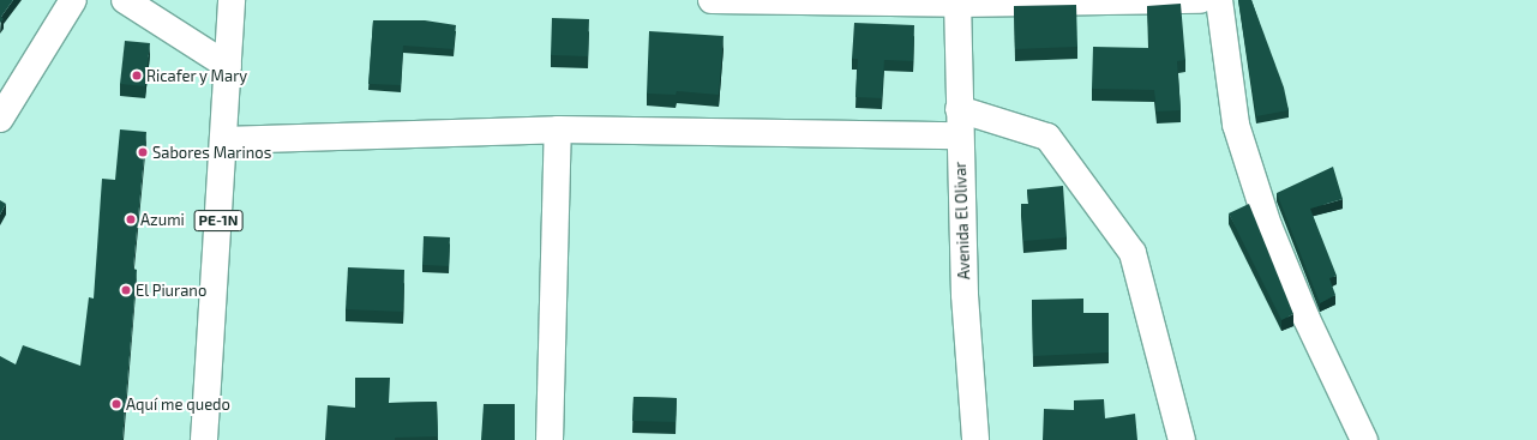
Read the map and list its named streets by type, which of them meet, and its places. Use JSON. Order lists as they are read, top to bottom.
{
  "streets": {
    "main road": ["PE-1N", "Avenida El Olivar"]
  },
  "places": [
    "Ricafer y Mary",
    "Sabores Marinos",
    "Azumi",
    "El Piurano",
    "Aquí me quedo"
  ]
}
